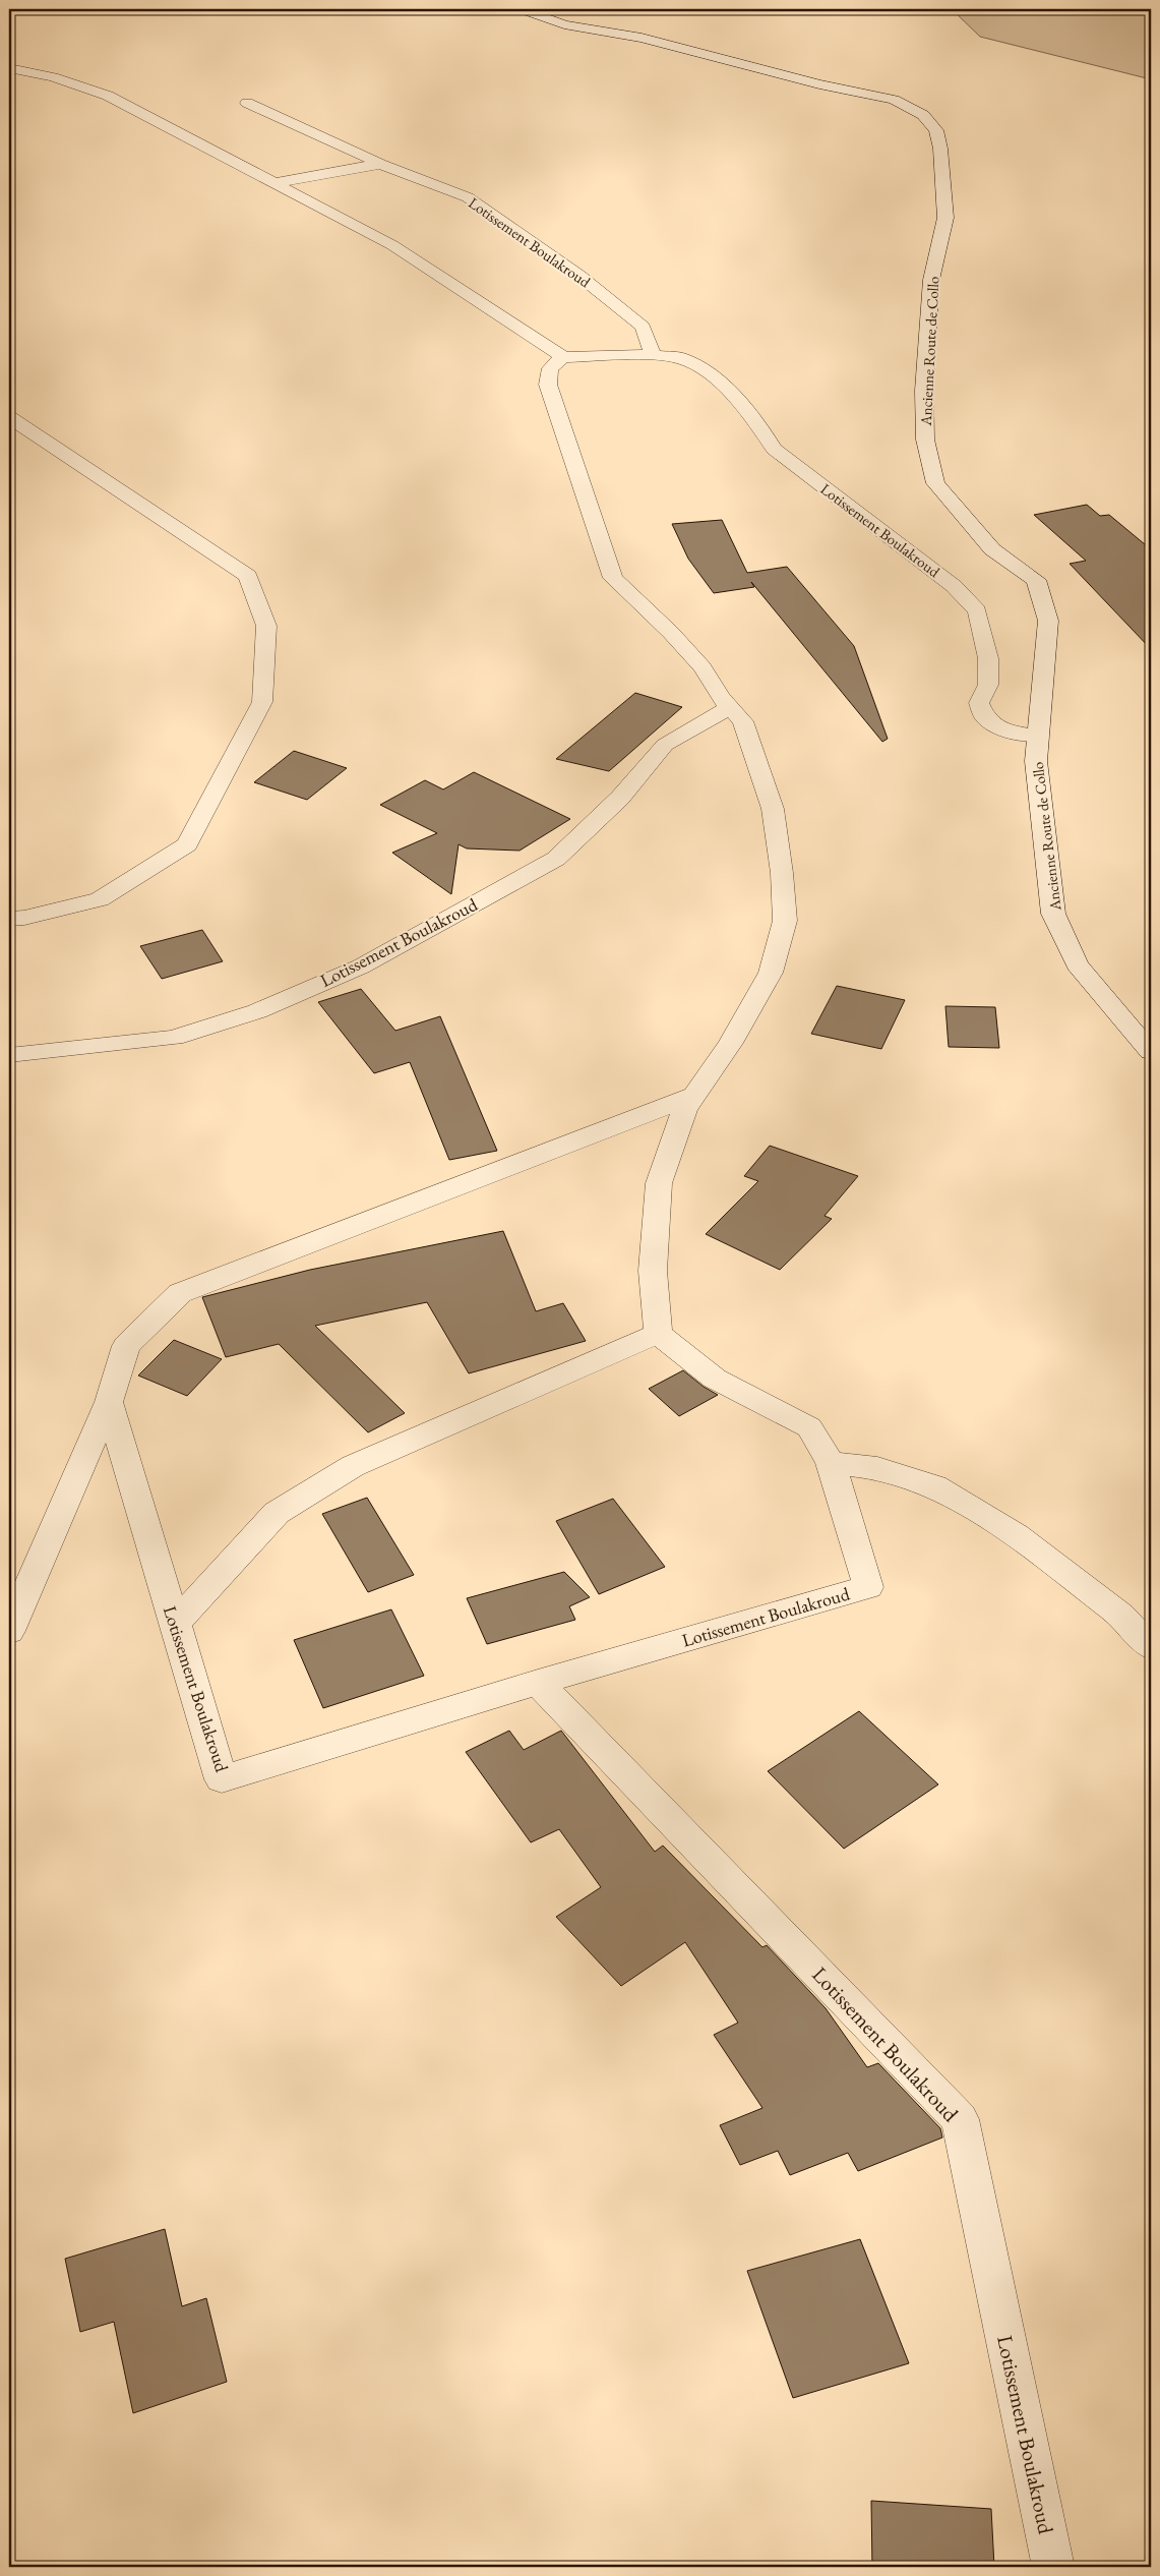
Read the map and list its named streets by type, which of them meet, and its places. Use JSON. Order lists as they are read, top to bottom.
{
  "streets": {
    "street": ["Lotissement Boulakroud", "Ancienne Route de Collo"]
  },
  "crossings": [
    ["Lotissement Boulakroud", "Ancienne Route de Collo"]
  ]
}
